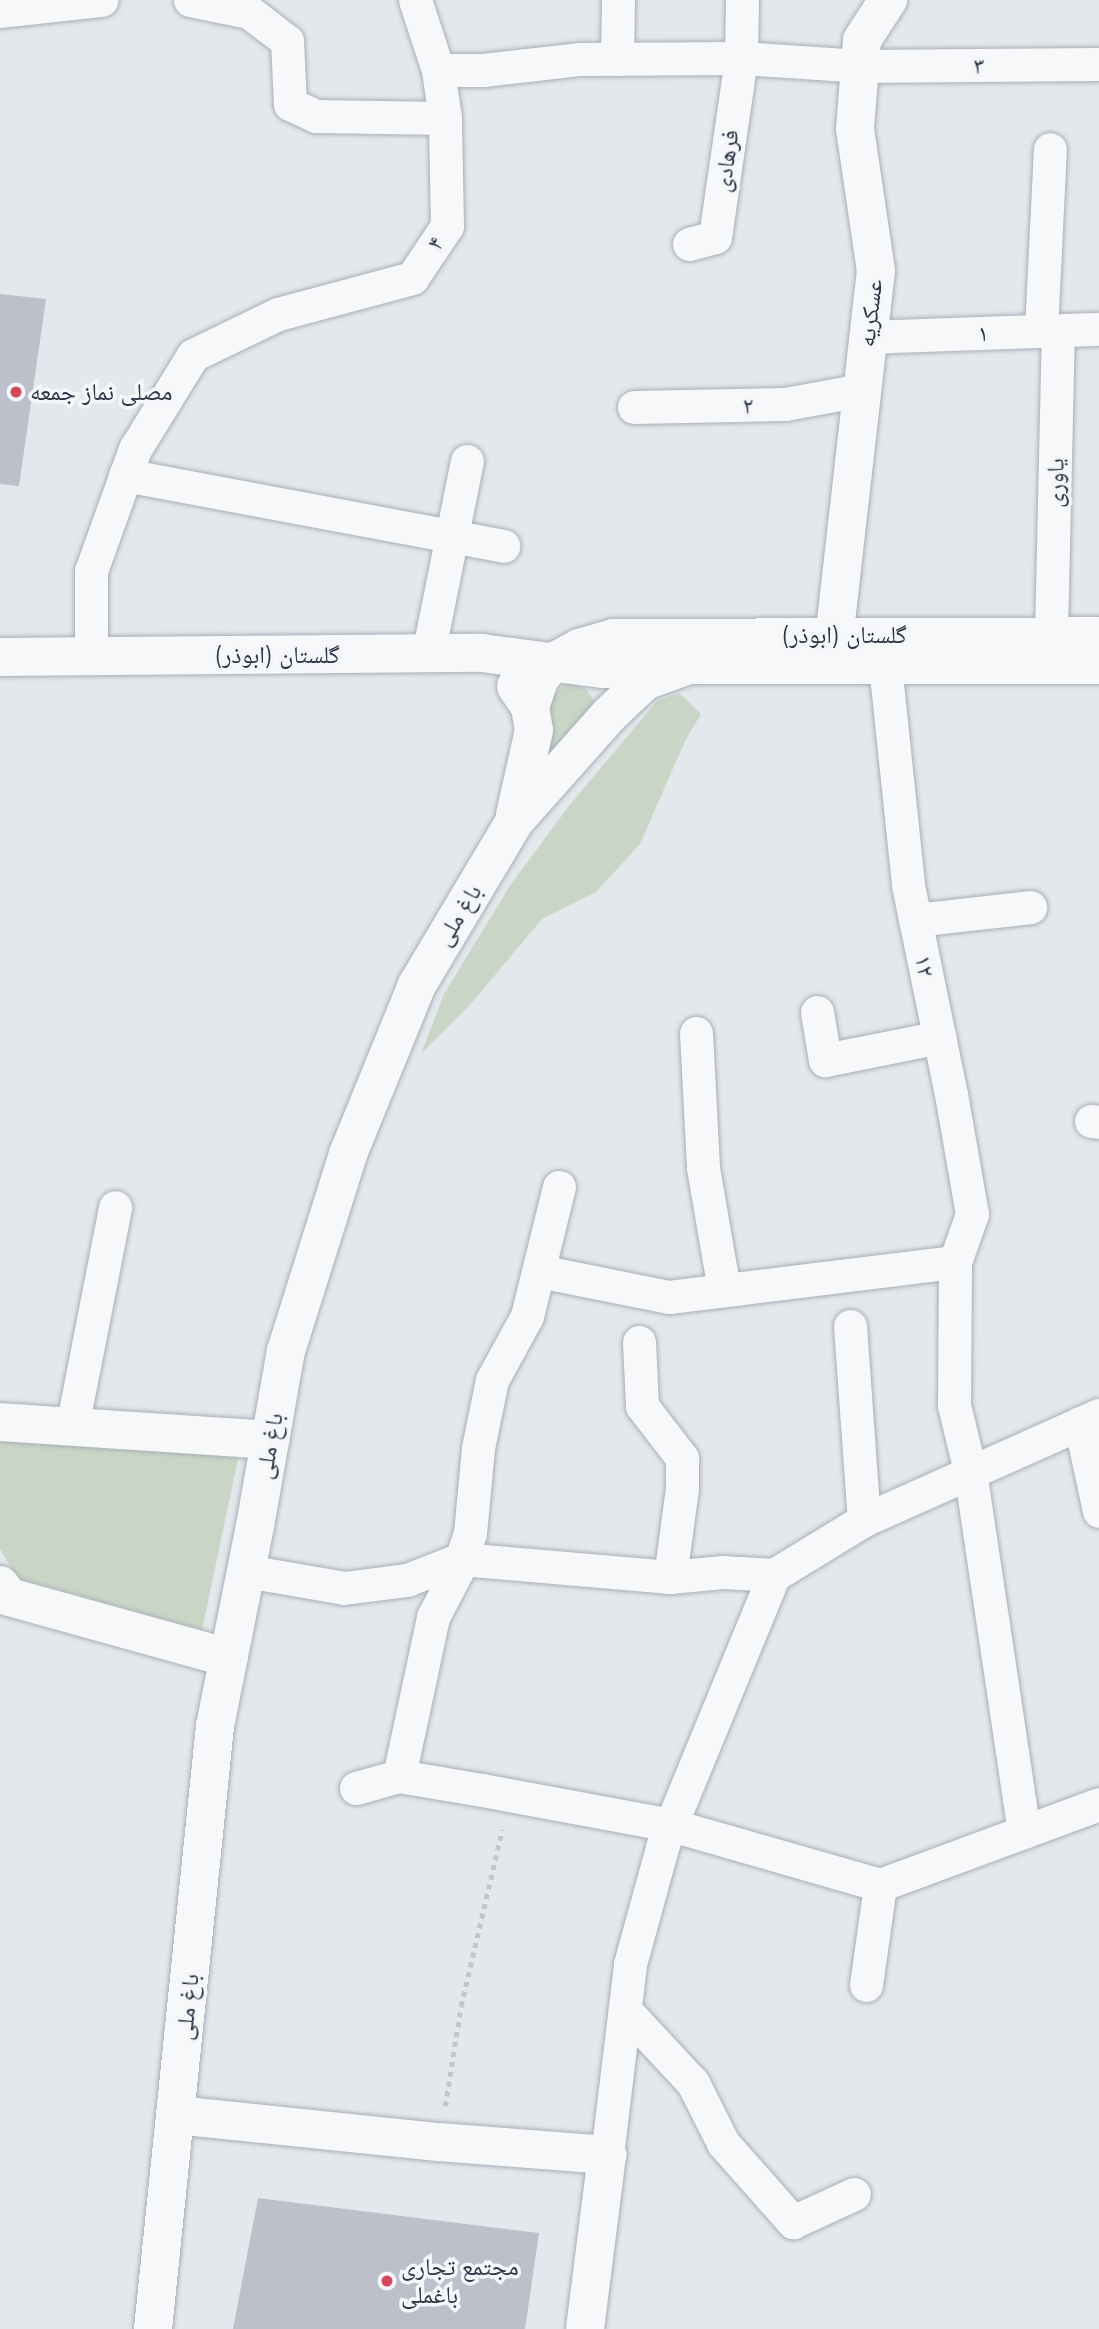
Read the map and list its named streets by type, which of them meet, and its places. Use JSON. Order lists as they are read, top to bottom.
{
  "streets": {
    "street": [
      "۳",
      "فرهادی",
      "۴",
      "عسکریه",
      "۱",
      "۲",
      "یاوری",
      "گلستان (ابوذر)",
      "باغ ملی",
      "۱۲"
    ]
  },
  "crossings": [
    ["۳", "عسکریه"],
    ["۴", "گلستان (ابوذر)"],
    ["عسکریه", "۱"],
    ["عسکریه", "۲"],
    ["عسکریه", "گلستان (ابوذر)"],
    ["۱", "یاوری"],
    ["یاوری", "گلستان (ابوذر)"],
    ["گلستان (ابوذر)", "باغ ملی"],
    ["گلستان (ابوذر)", "۱۲"]
  ],
  "places": ["مصلی نماز جمعه", "مجتمع تجاری باغملی"]
}
